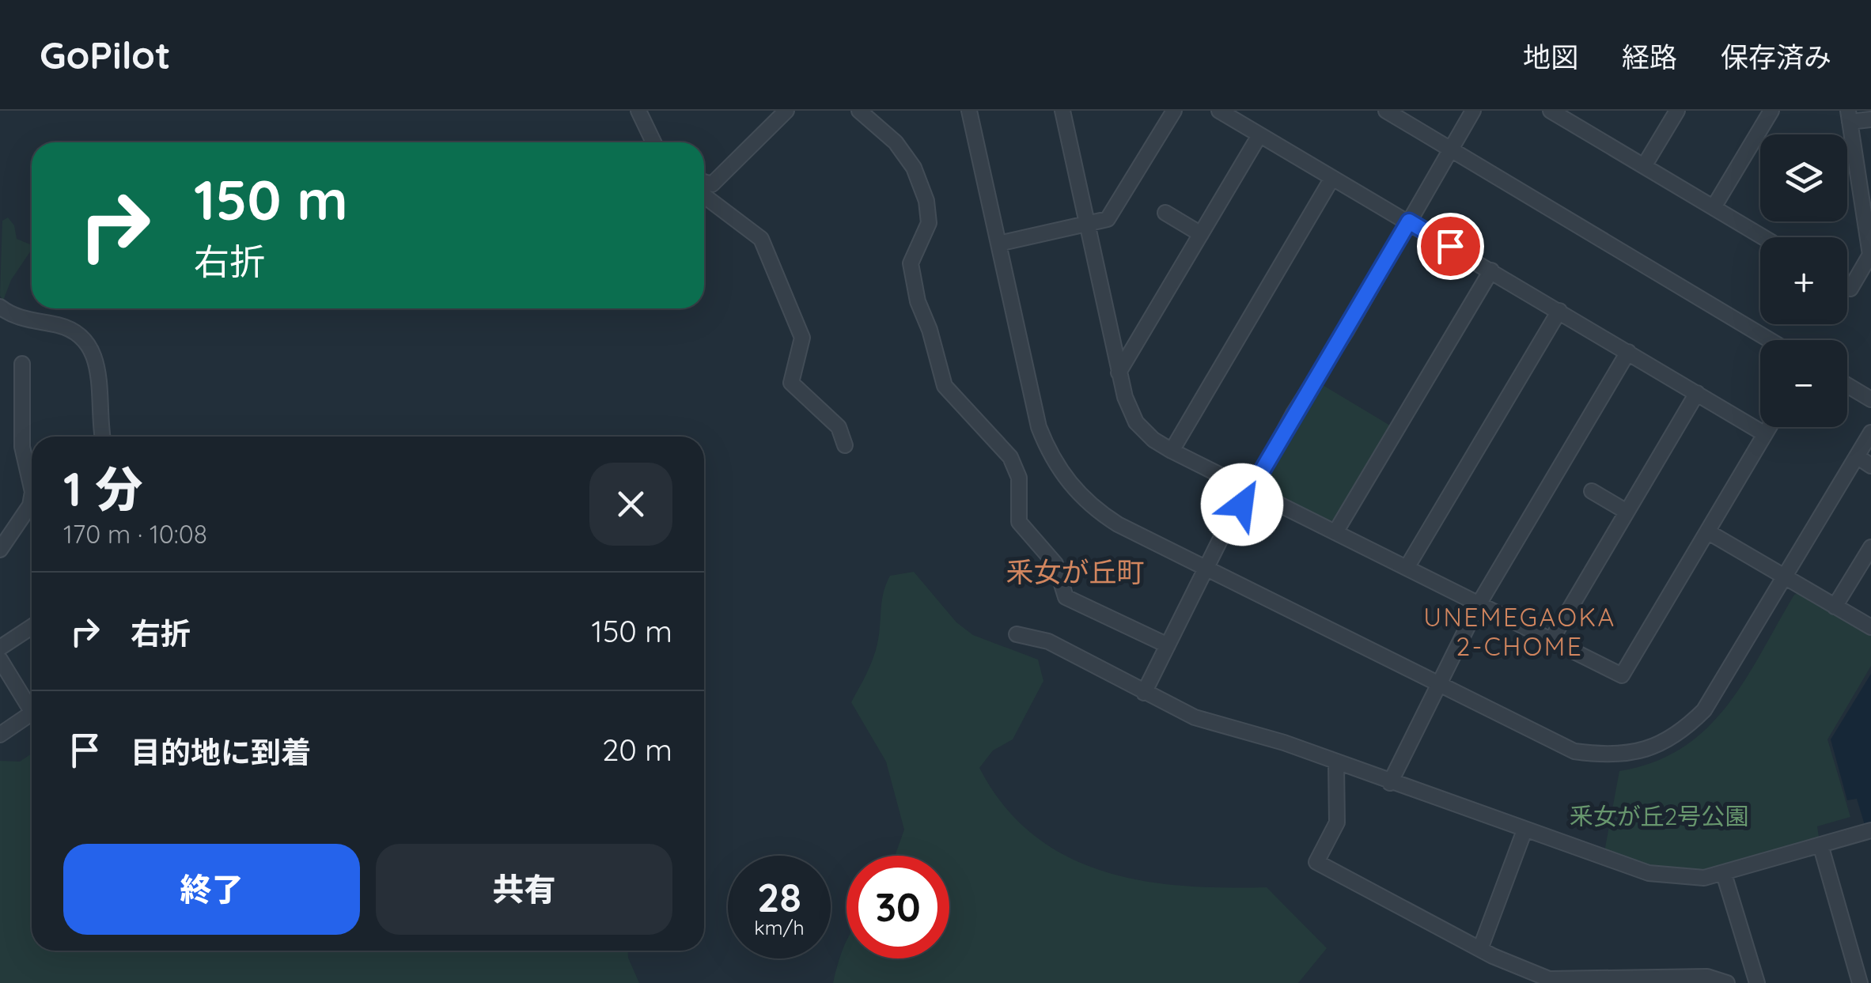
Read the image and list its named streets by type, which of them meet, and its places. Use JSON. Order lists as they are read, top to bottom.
{
  "districts": ["釆女が丘町", "UNEMEGAOKA 2-CHOME"],
  "parks": ["釆女が丘2号公園"],
  "page": {
    "header": "GoPilot",
    "nav": ["地図", "経路", "保存済み"],
    "map_buttons": ["+", "−"],
    "turn": ["150 m", "右折"],
    "heading": ["1 分", "170 m · 10:08"],
    "list": [
      {
        "name": "右折",
        "value": "150 m"
      },
      {
        "name": "目的地に到着",
        "value": "20 m"
      }
    ],
    "buttons": ["終了", "共有"],
    "speed": "28 km/h",
    "limit": "30"
  }
}
